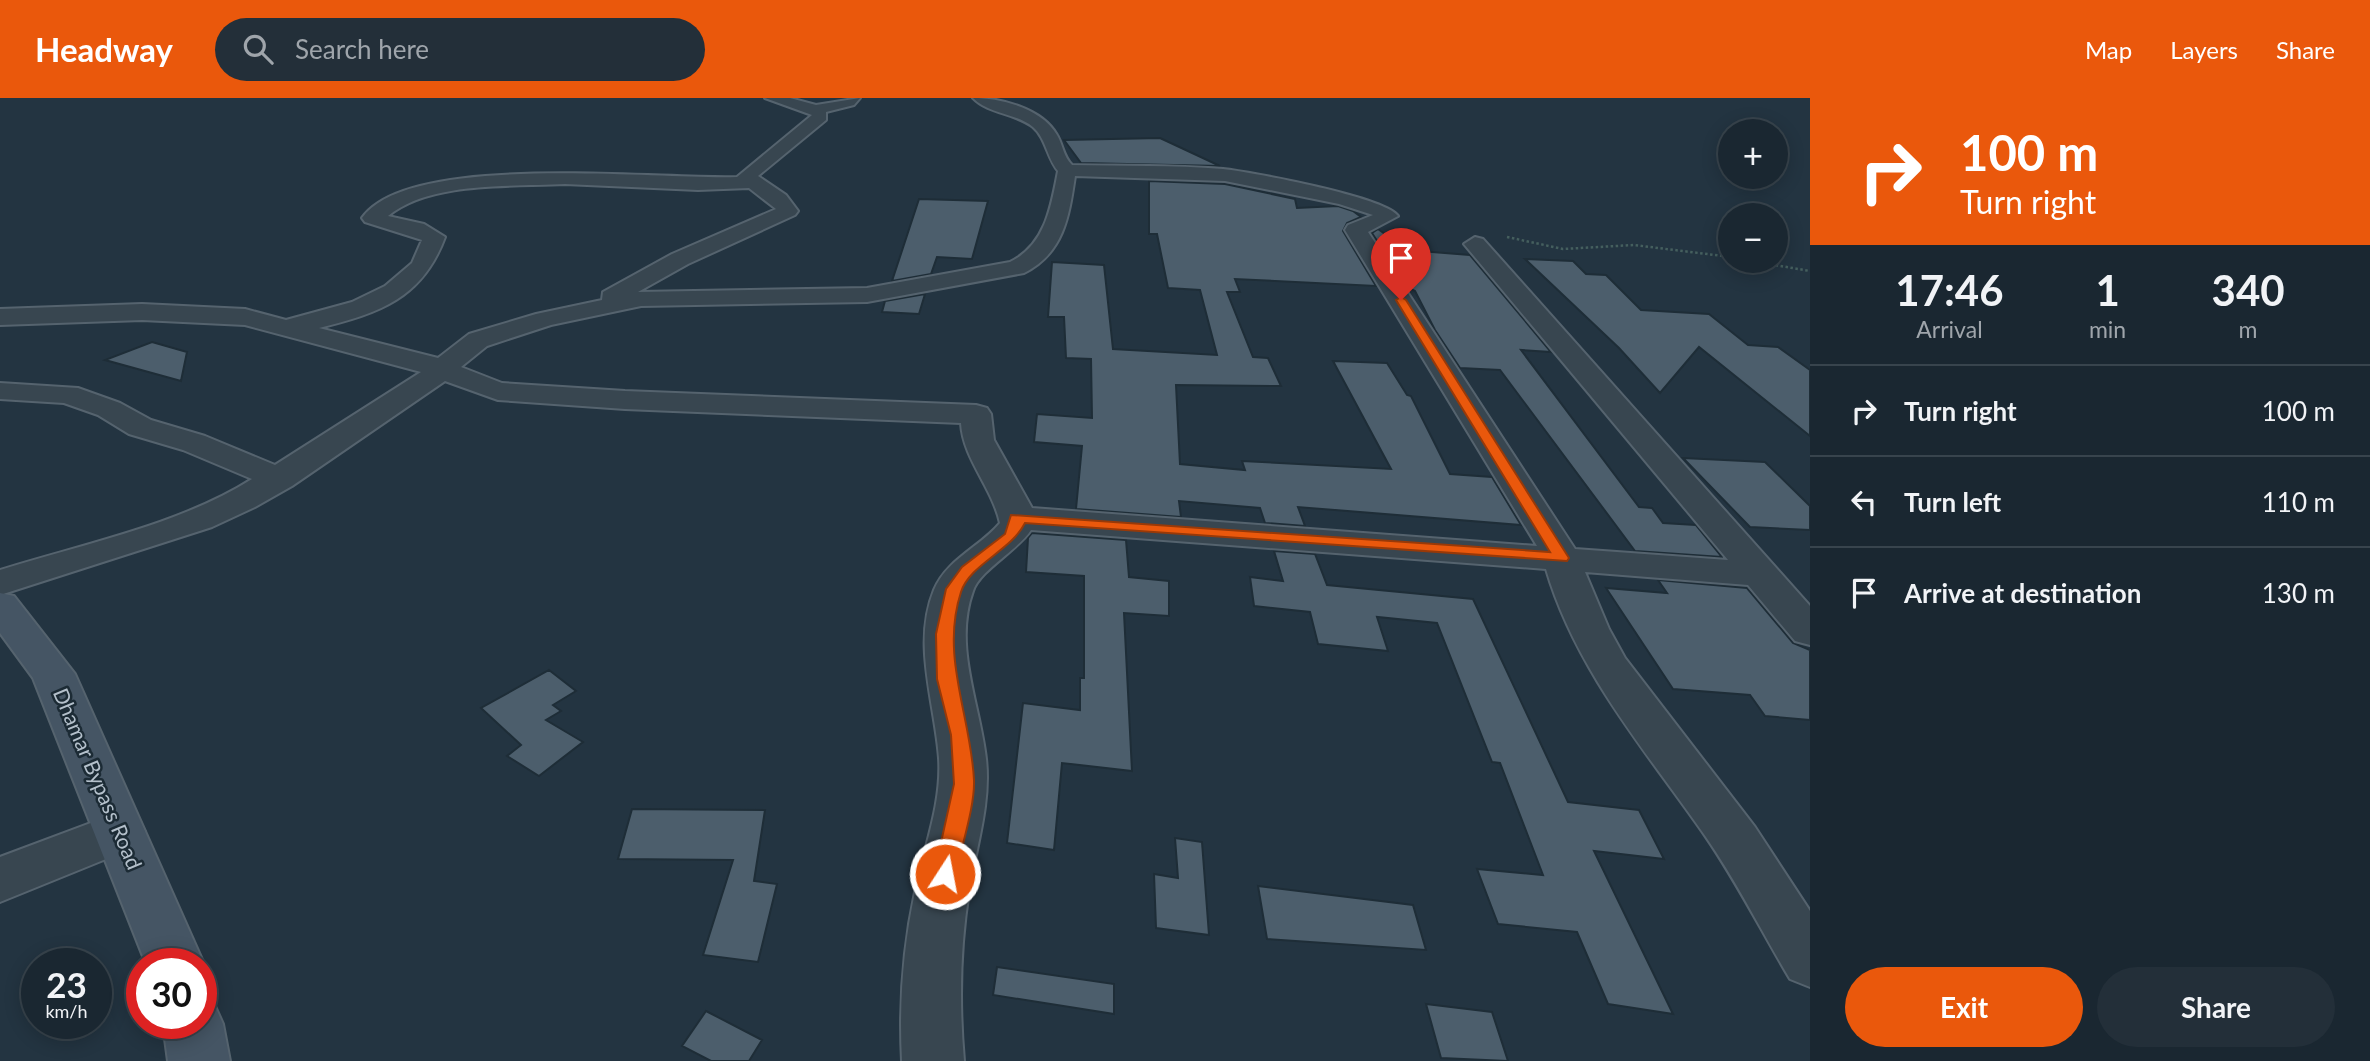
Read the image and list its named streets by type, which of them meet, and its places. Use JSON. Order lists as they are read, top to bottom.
{
  "streets": {
    "main road": ["Dhamar Bypass Road"]
  },
  "page": {
    "header": "Headway",
    "search": "Search here",
    "nav": ["Map", "Layers", "Share"],
    "turn": ["100 m", "Turn right"],
    "map_buttons": ["+", "−"],
    "eta": [
      "17:46",
      "Arrival",
      "1",
      "min",
      "340",
      "m"
    ],
    "list": [
      {
        "name": "Turn right",
        "value": "100 m"
      },
      {
        "name": "Turn left",
        "value": "110 m"
      },
      {
        "name": "Arrive at destination",
        "value": "130 m"
      }
    ],
    "speed": "23 km/h",
    "limit": "30",
    "buttons": ["Exit", "Share"]
  }
}
